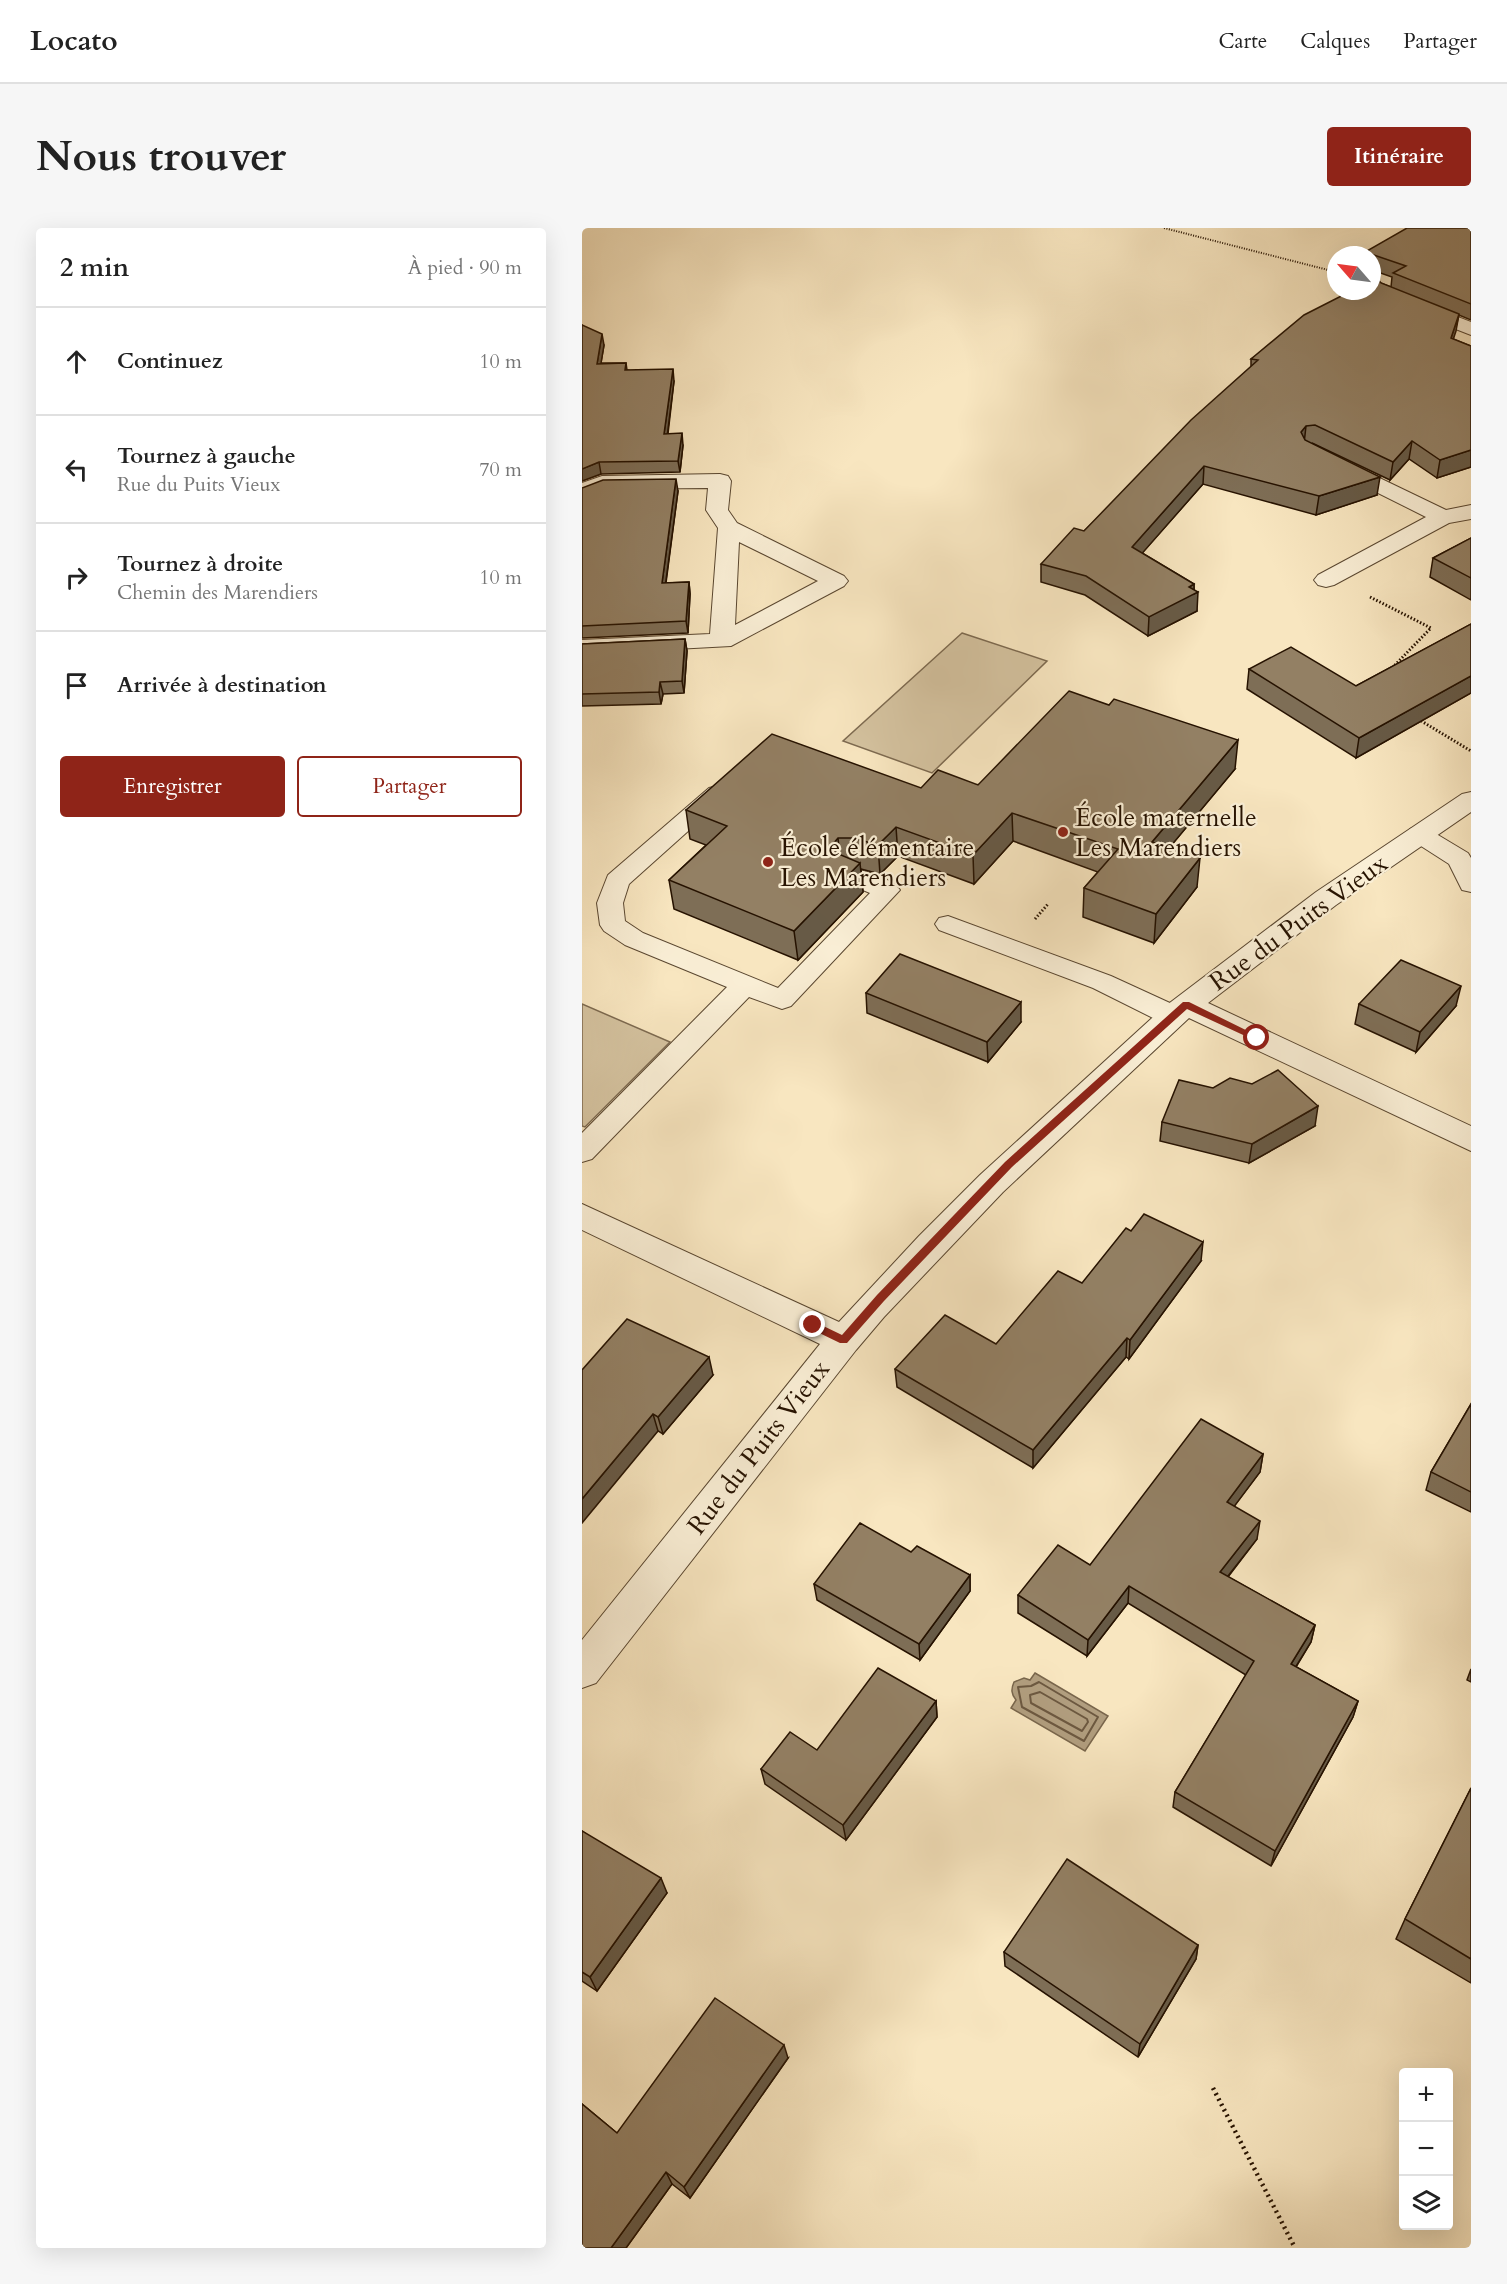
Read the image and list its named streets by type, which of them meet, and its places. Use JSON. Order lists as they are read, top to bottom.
{
  "streets": {
    "street": ["Rue du Puits Vieux"]
  },
  "places": ["École maternelle Les Marendiers", "École élémentaire Les Marendiers"],
  "north": "top left",
  "page": {
    "header": "Locato",
    "nav": ["Carte", "Calques", "Partager"],
    "buttons": [
      "Itinéraire",
      ["Enregistrer", "Partager"]
    ],
    "title": "Nous trouver",
    "heading": ["2 min", "À pied · 90 m"],
    "list": [
      ["Continuez", "10 m"],
      ["Tournez à gauche", "Rue du Puits Vieux", "70 m"],
      ["Tournez à droite", "Chemin des Marendiers", "10 m"],
      "Arrivée à destination"
    ],
    "map_buttons": ["+", "−"]
  }
}
